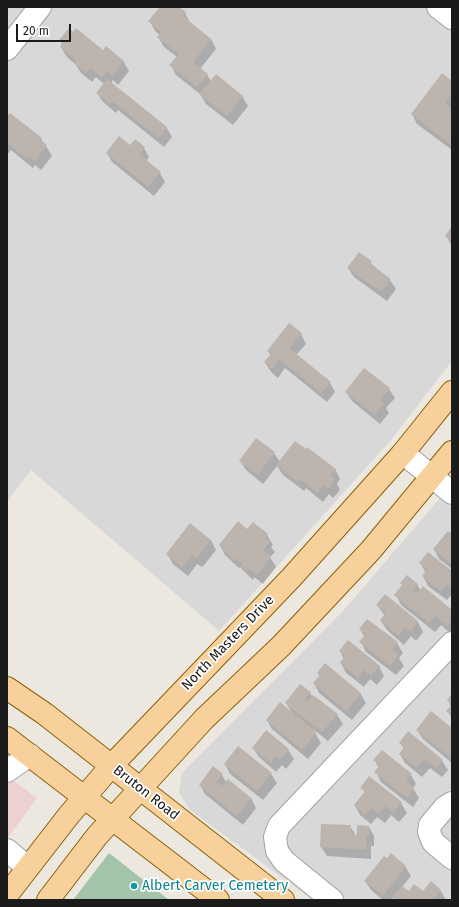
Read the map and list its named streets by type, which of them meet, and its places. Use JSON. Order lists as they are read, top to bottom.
{
  "streets": {
    "main road": ["North Masters Drive", "Bruton Road"]
  },
  "crossings": [
    ["North Masters Drive", "Bruton Road"]
  ],
  "places": ["Albert Carver Cemetery"],
  "scale_bar": "20 m"
}
